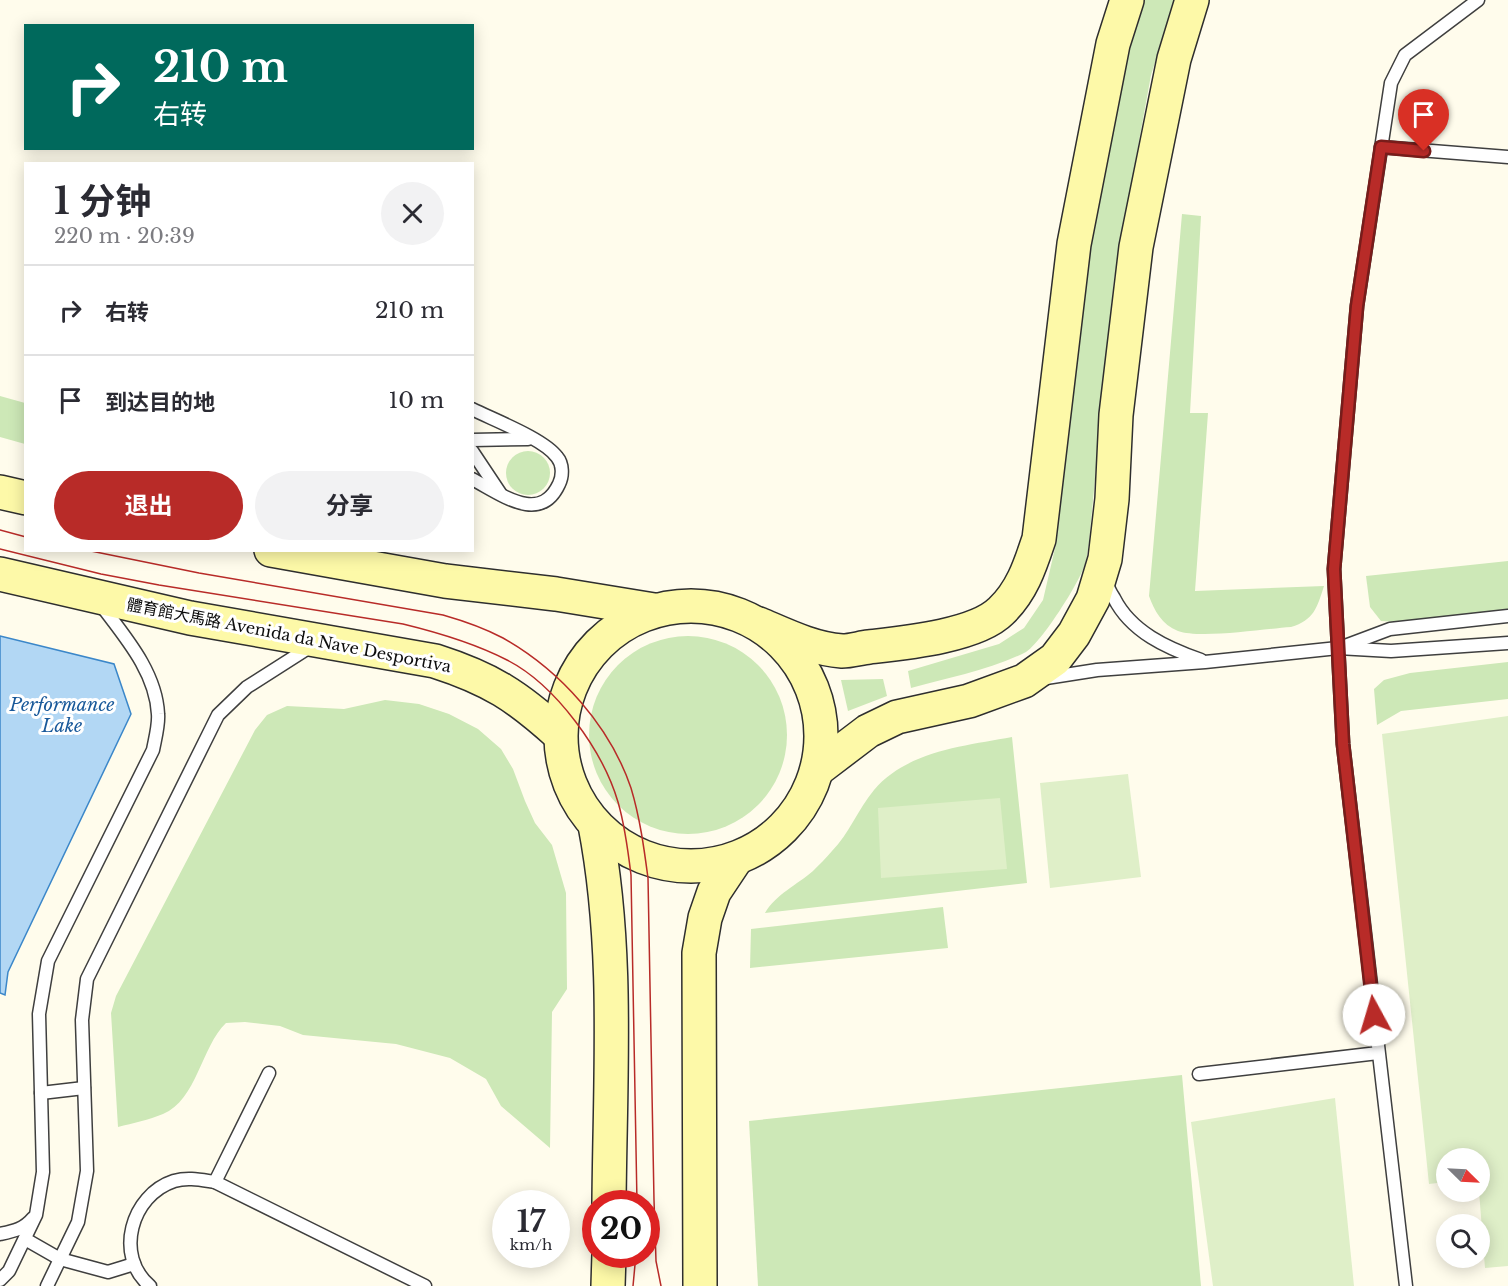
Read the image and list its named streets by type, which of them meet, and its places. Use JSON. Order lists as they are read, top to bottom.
{
  "streets": {
    "main road": ["體育館大馬路 Avenida da Nave Desportiva"]
  },
  "water": ["Performance Lake"],
  "north": "bottom right",
  "page": {
    "turn": ["210 m", "右转"],
    "heading": ["1 分钟", "220 m · 20:39"],
    "list": [
      {
        "name": "右转",
        "value": "210 m"
      },
      {
        "name": "到达目的地",
        "value": "10 m"
      }
    ],
    "buttons": ["退出", "分享"],
    "speed": "17 km/h",
    "limit": "20"
  }
}
